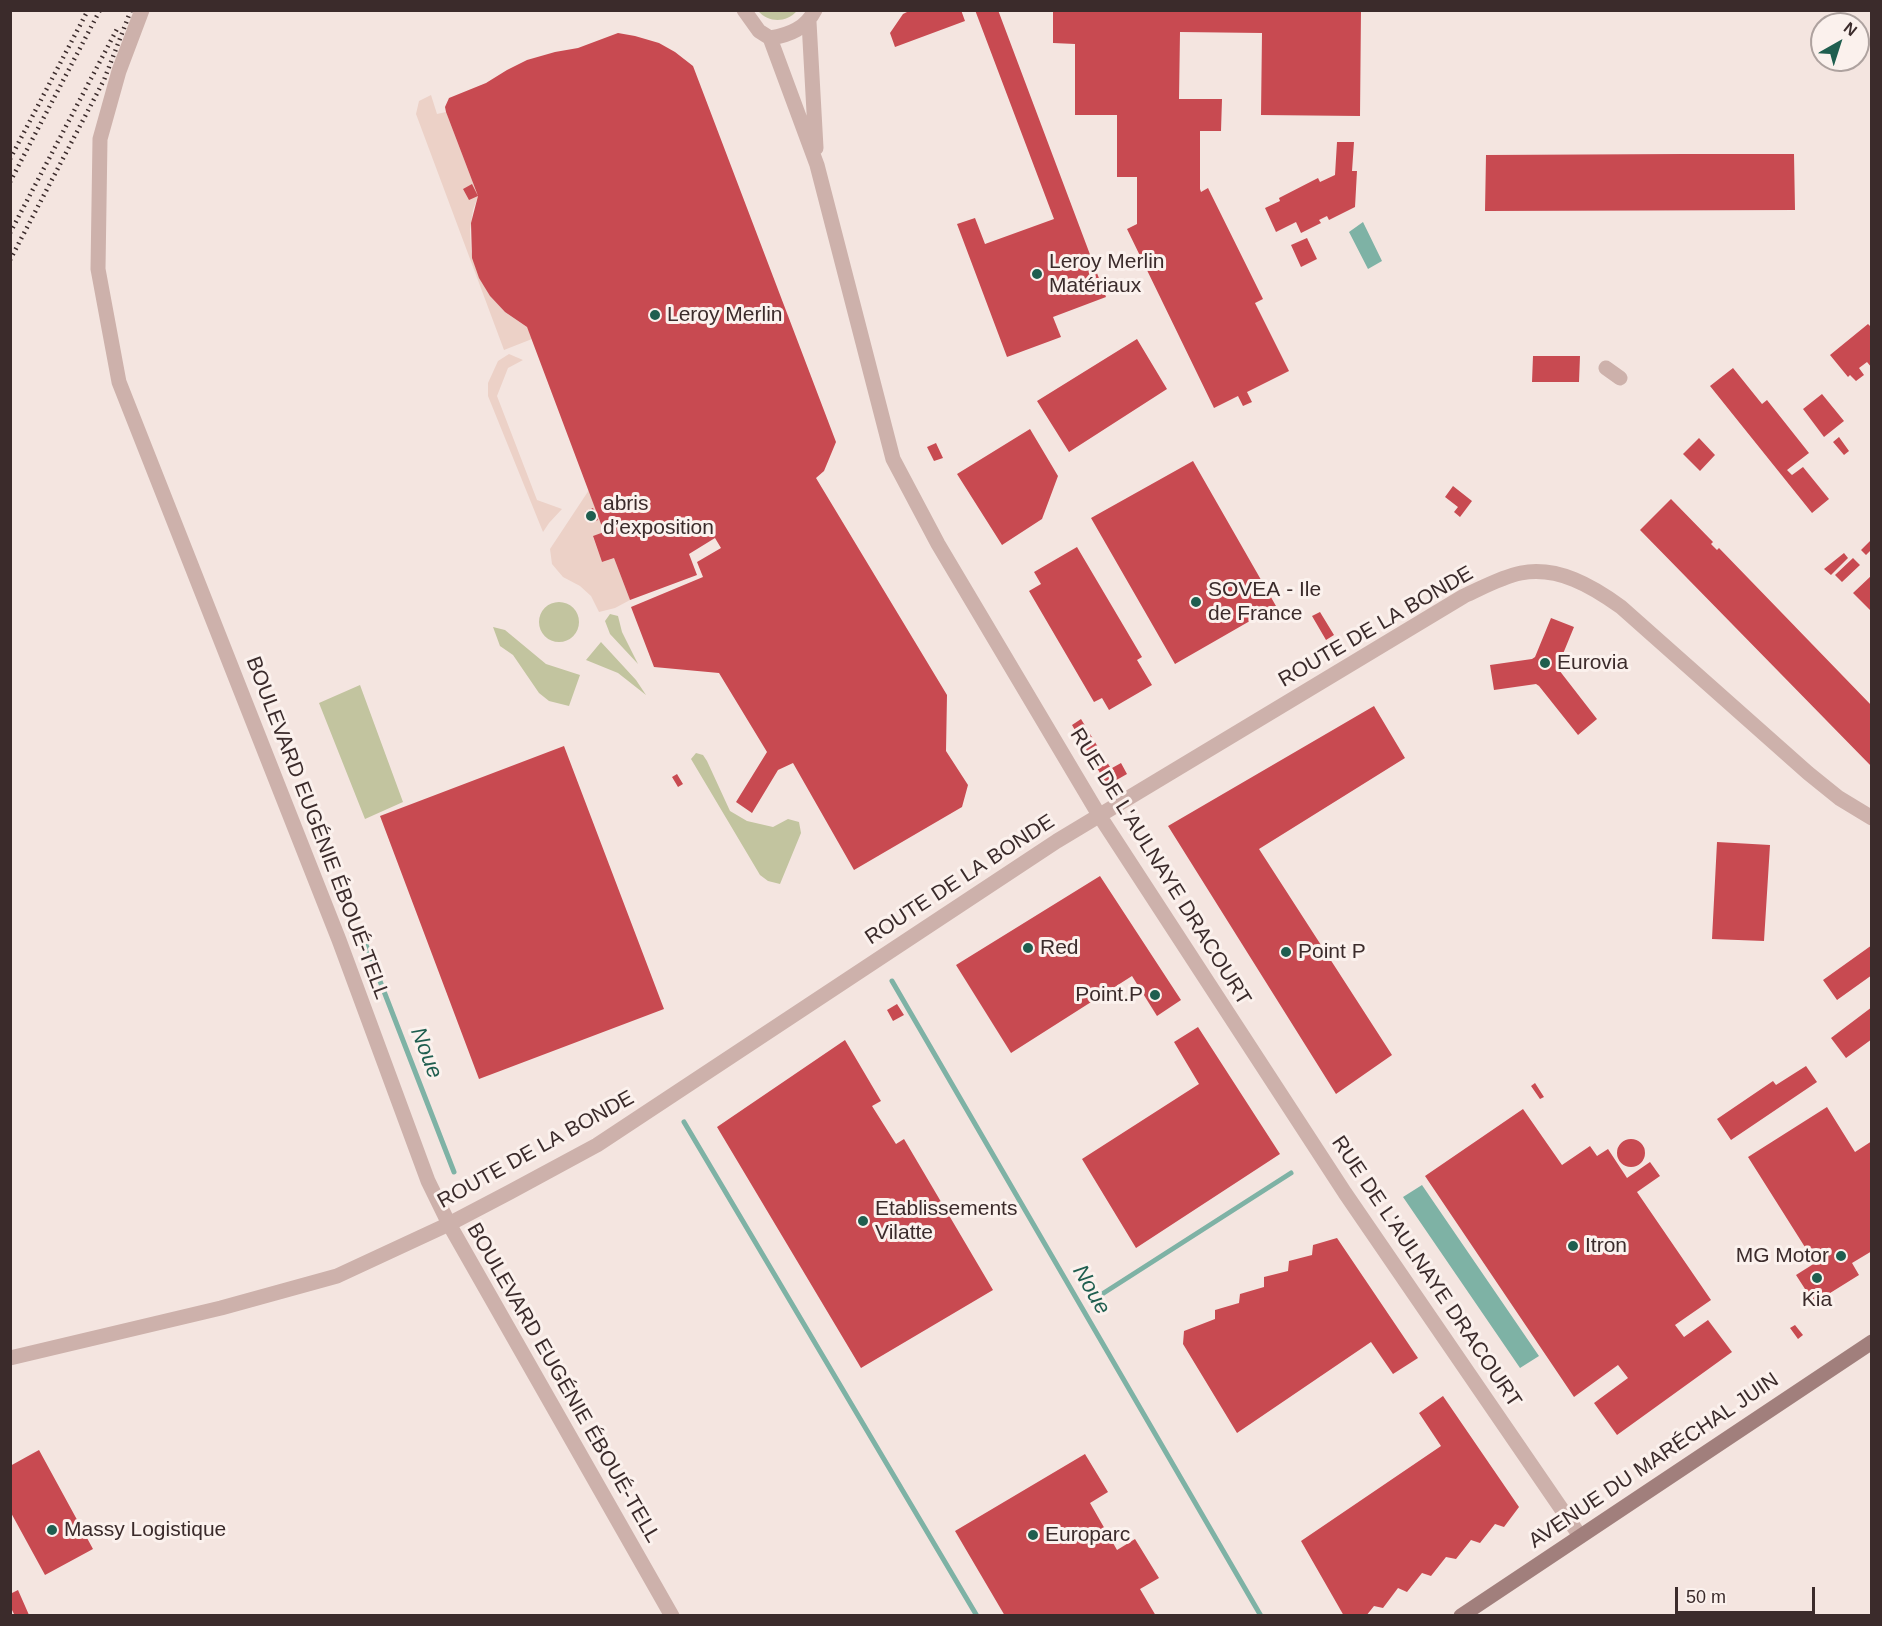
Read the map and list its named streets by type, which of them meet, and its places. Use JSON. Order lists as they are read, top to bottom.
{
  "streets": {
    "street": [
      "ROUTE DE LA BONDE",
      "BOULEVARD EUGÉNIE ÉBOUÉ-TELL",
      "RUE DE L'AULNAYE DRACOURT",
      "AVENUE DU MARÉCHAL JUIN"
    ]
  },
  "crossings": [
    ["ROUTE DE LA BONDE", "BOULEVARD EUGÉNIE ÉBOUÉ-TELL"],
    ["ROUTE DE LA BONDE", "RUE DE L'AULNAYE DRACOURT"],
    ["RUE DE L'AULNAYE DRACOURT", "AVENUE DU MARÉCHAL JUIN"]
  ],
  "water": ["Noue"],
  "places": [
    "Leroy Merlin Matériaux",
    "Leroy Merlin",
    "abris d’exposition",
    "SOVEA - Ile de France",
    "Eurovia",
    "Red",
    "Point P",
    "Point.P",
    "Etablissements Vilatte",
    "Itron",
    "MG Motor",
    "Kia",
    "Massy Logistique",
    "Europarc"
  ],
  "scale_bar": "50 m",
  "north": "top right"
}
